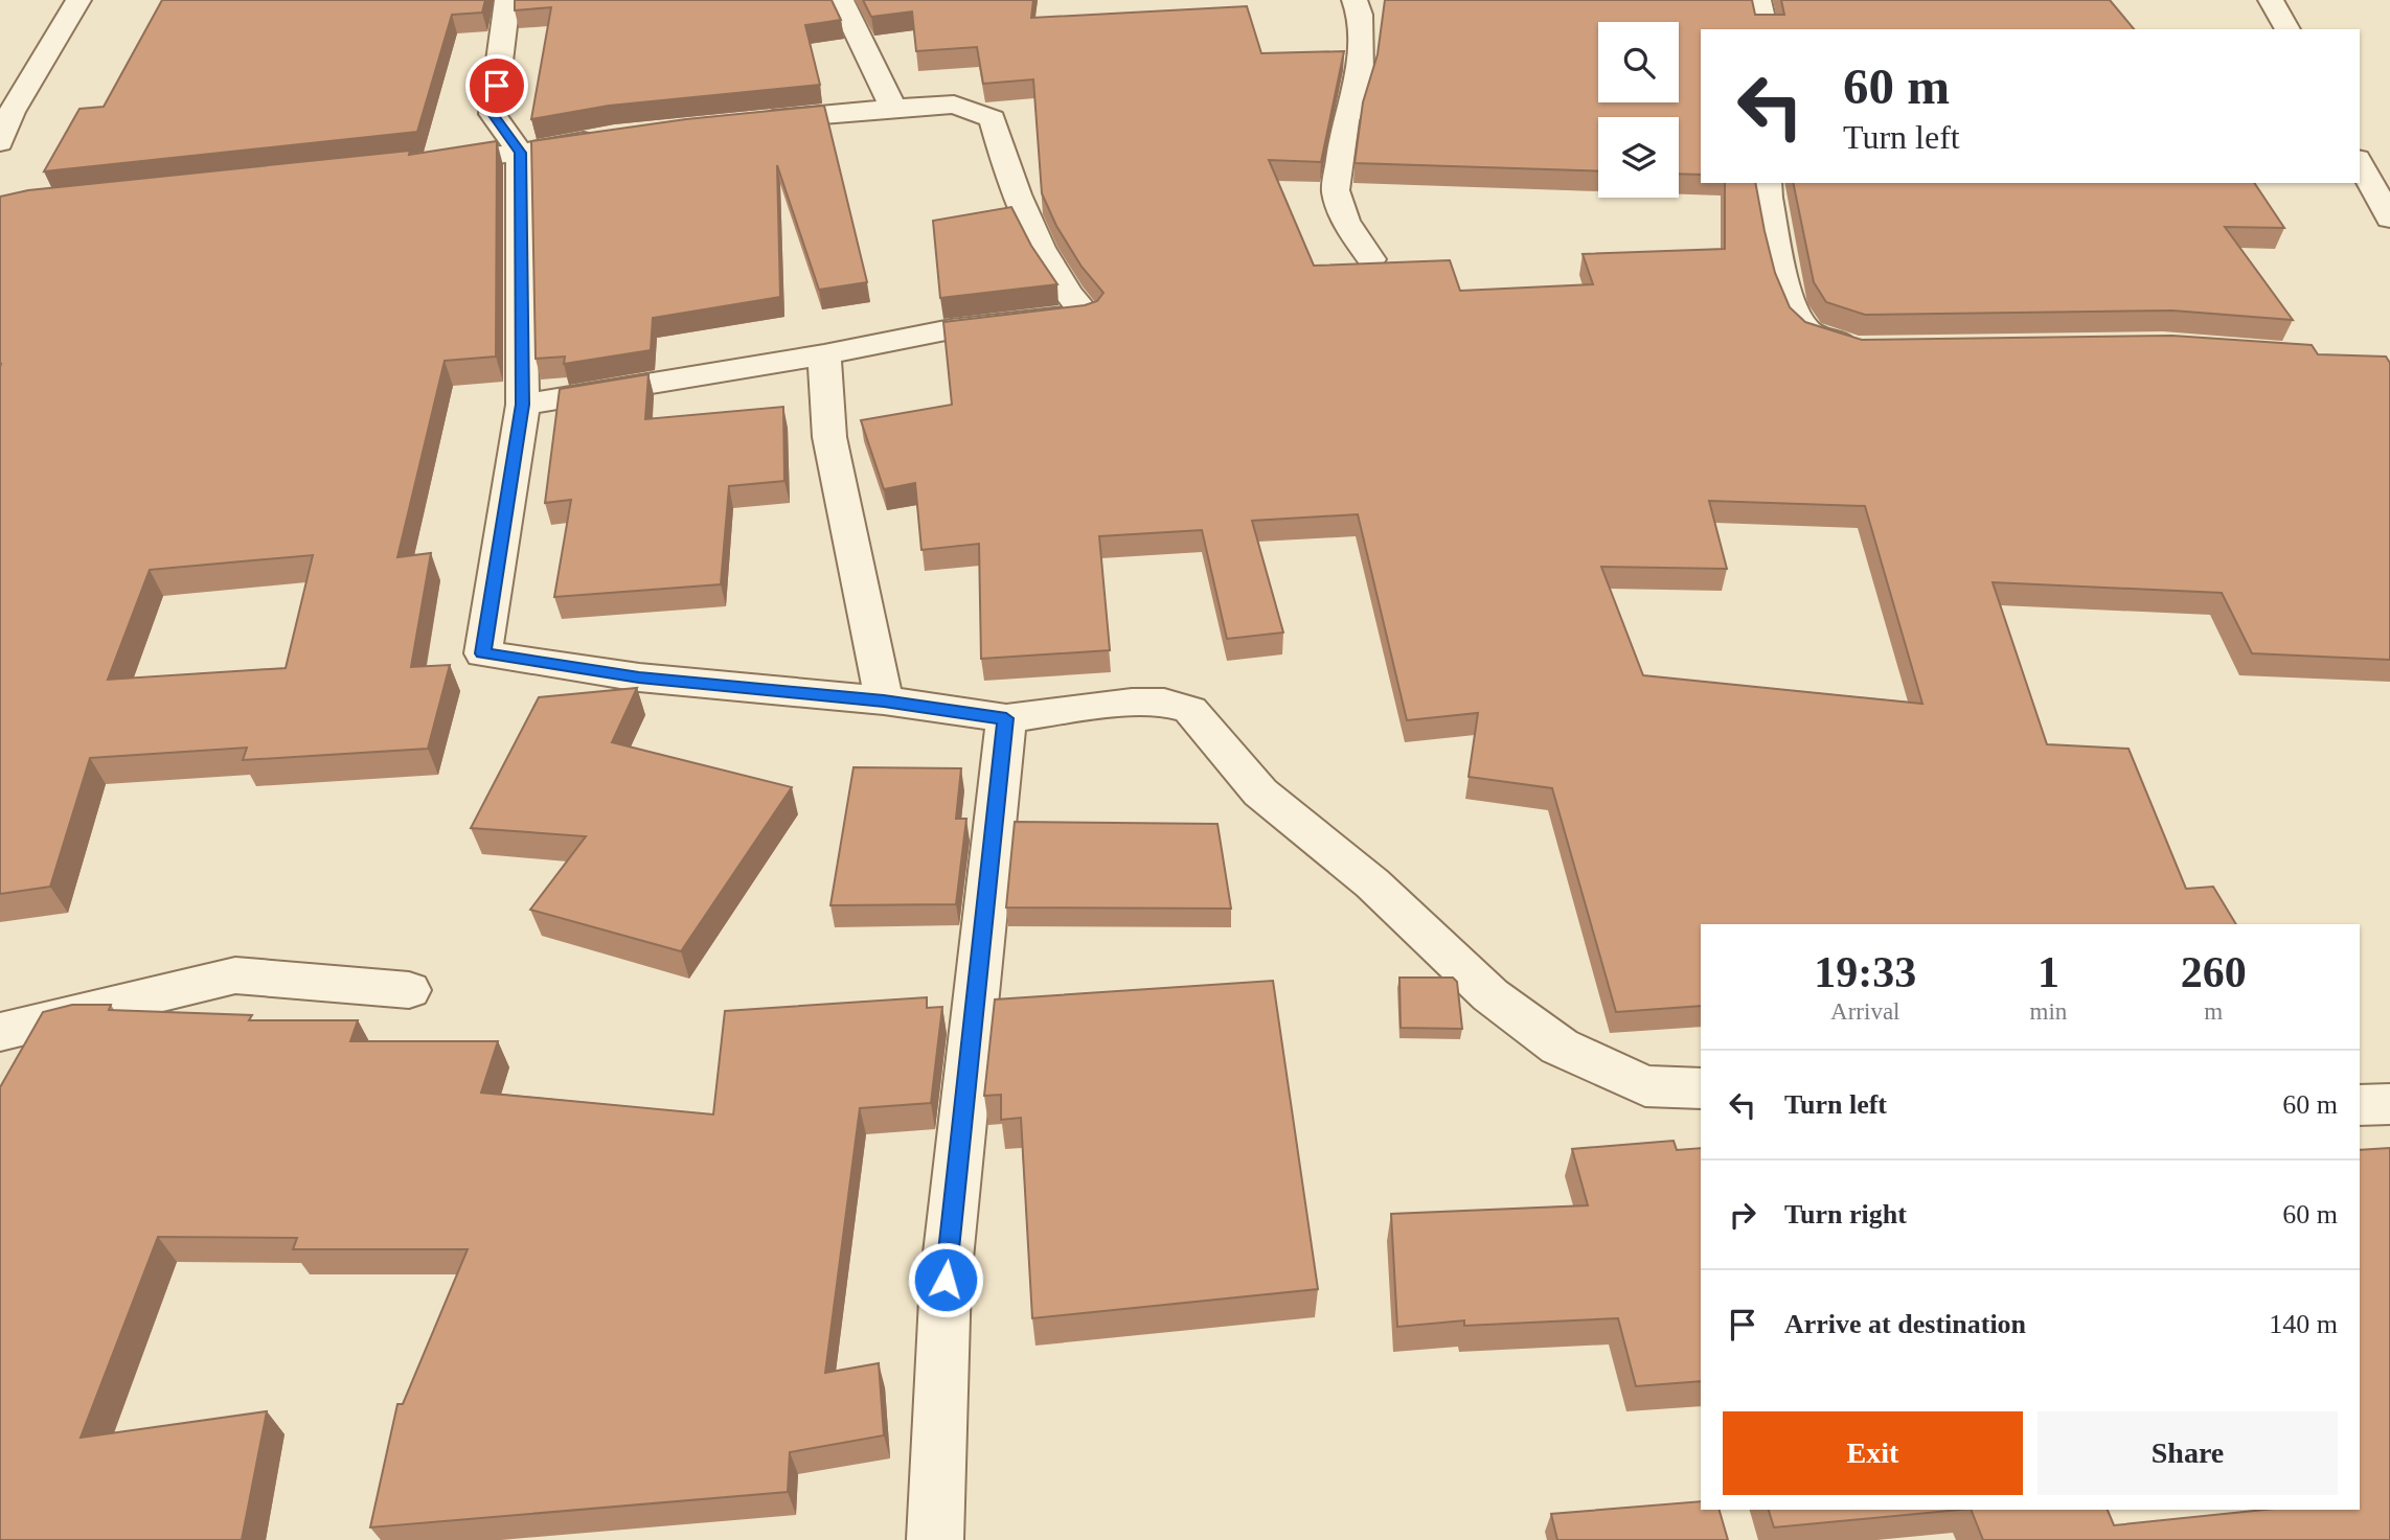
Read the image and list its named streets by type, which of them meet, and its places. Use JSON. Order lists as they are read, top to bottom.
{
  "page": {
    "turn": ["60 m", "Turn left"],
    "eta": [
      "19:33",
      "Arrival",
      "1",
      "min",
      "260",
      "m"
    ],
    "list": [
      {
        "name": "Turn left",
        "value": "60 m"
      },
      {
        "name": "Turn right",
        "value": "60 m"
      },
      {
        "name": "Arrive at destination",
        "value": "140 m"
      }
    ],
    "buttons": ["Exit", "Share"]
  }
}
